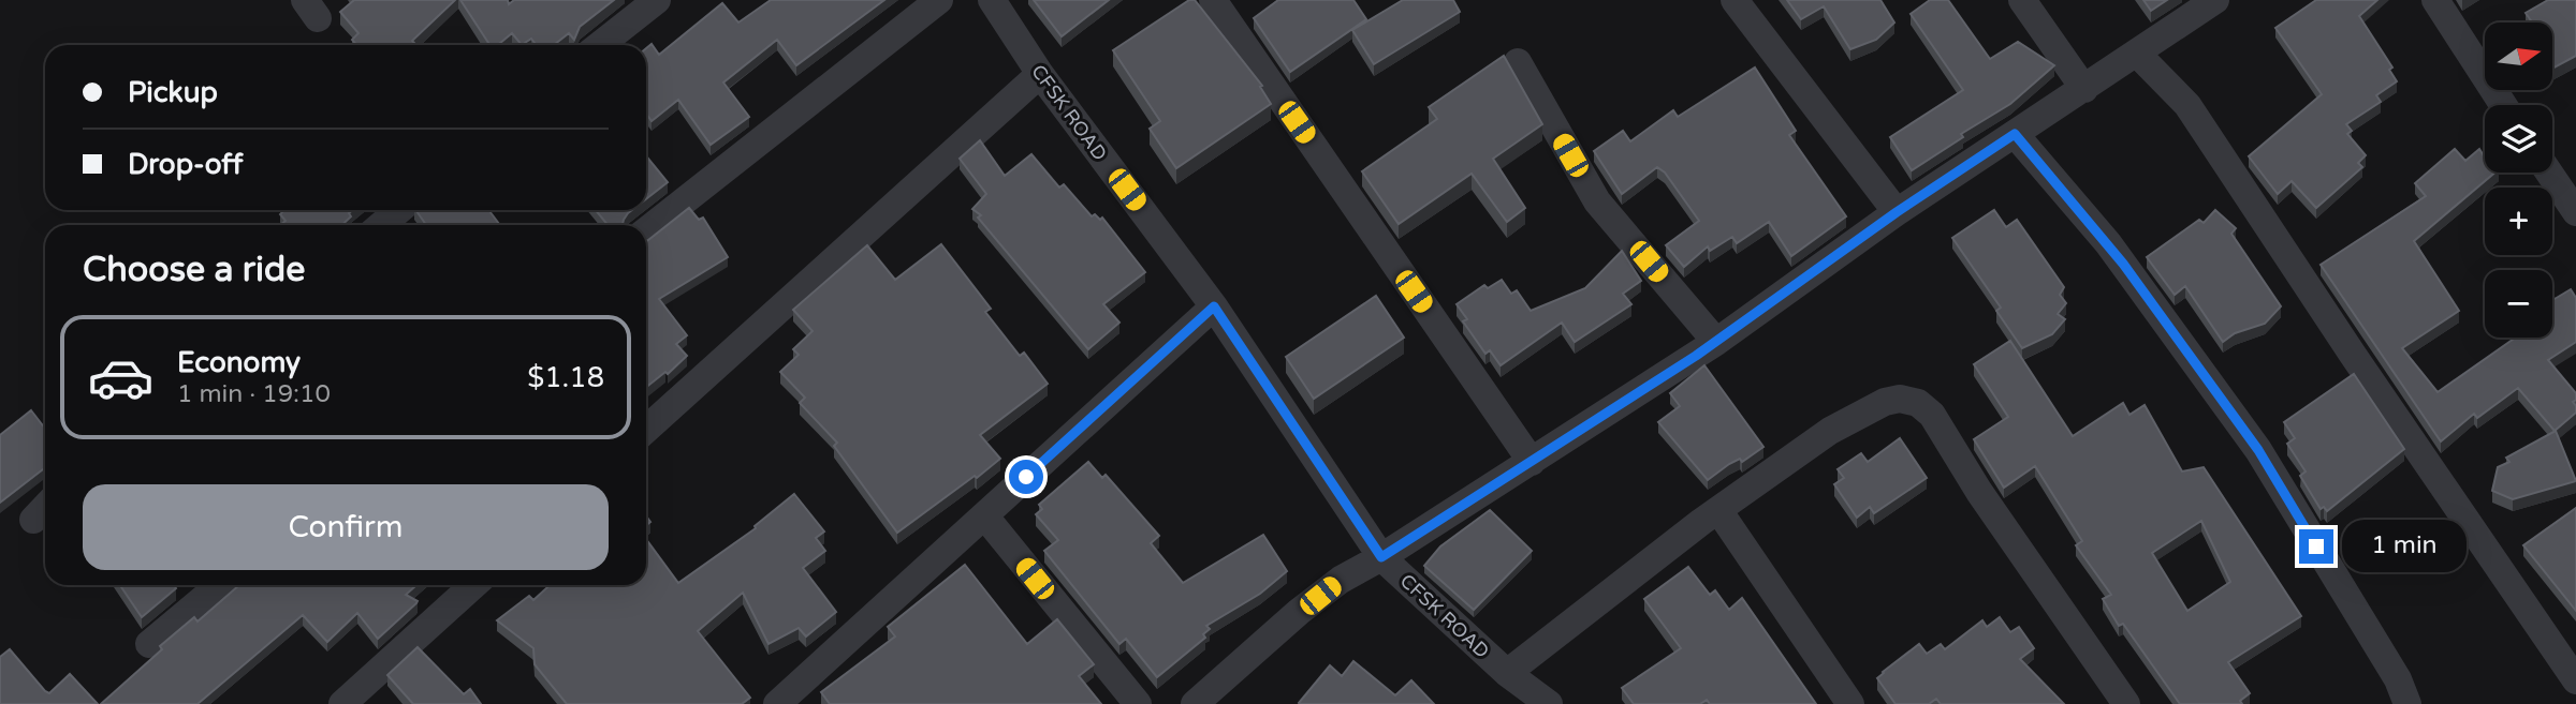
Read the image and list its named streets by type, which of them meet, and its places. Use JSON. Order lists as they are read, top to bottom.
{
  "streets": {
    "street": ["CFSK ROAD"]
  },
  "north": "right",
  "page": {
    "map_buttons": ["+", "−"],
    "banner": ["Pickup", "Drop-off"],
    "heading": "Choose a ride",
    "list": [
      {
        "name": "Economy",
        "note": "1 min · 19:10",
        "value": "$1.18"
      }
    ],
    "buttons": "Confirm",
    "bubble": "1 min"
  }
}
